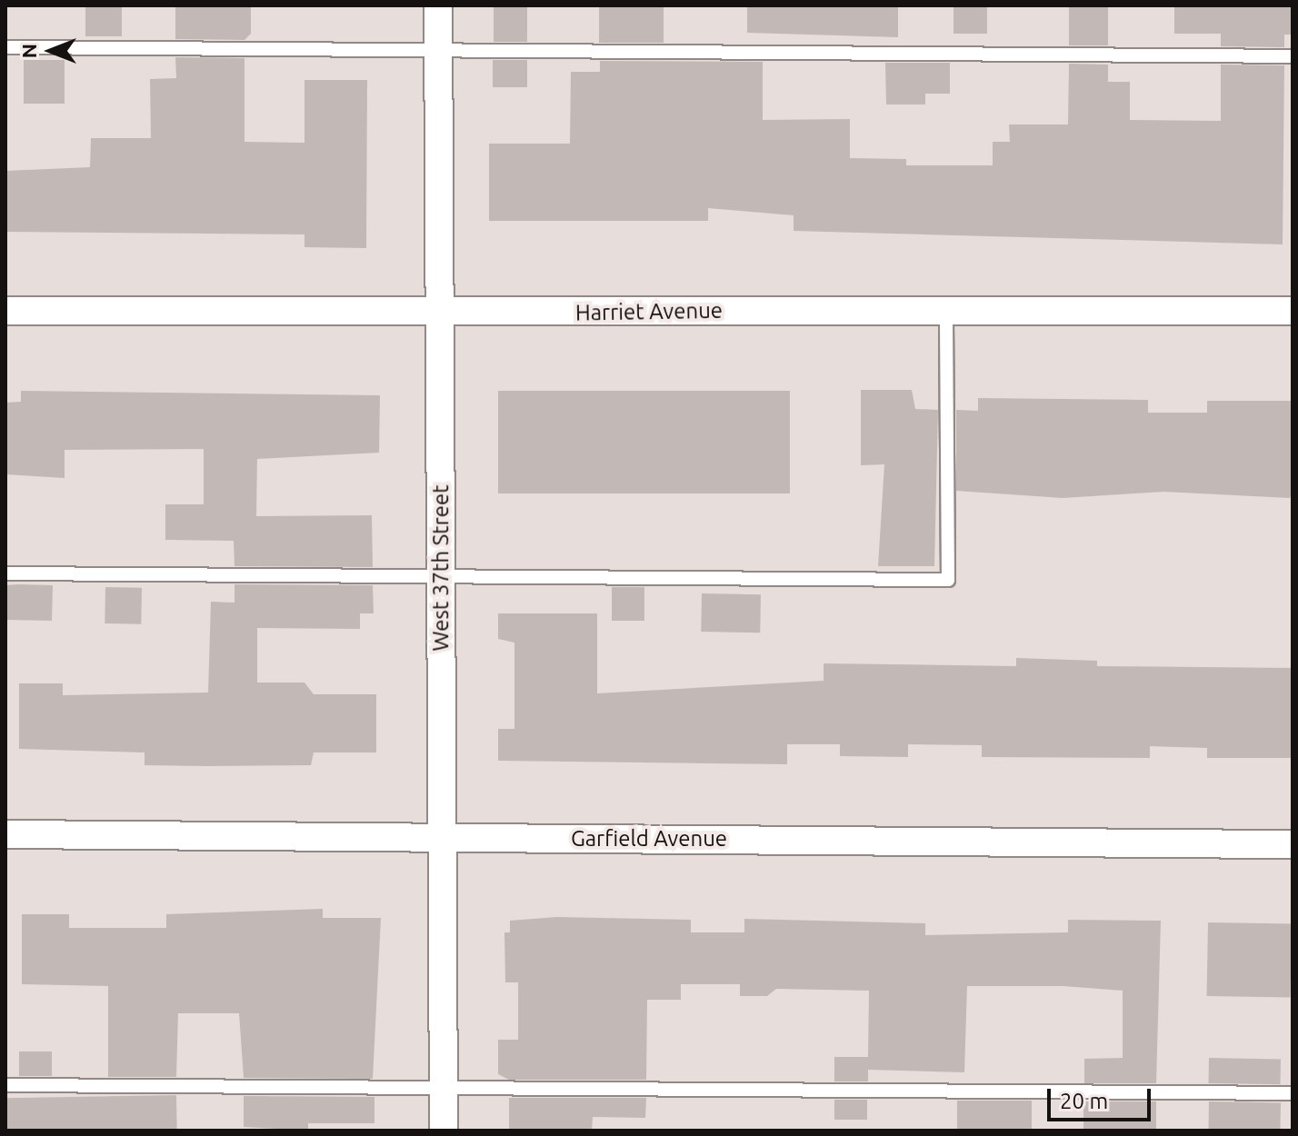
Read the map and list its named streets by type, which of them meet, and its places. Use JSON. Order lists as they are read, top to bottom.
{
  "streets": {
    "street": ["Harriet Avenue", "West 37th Street", "Garfield Avenue"]
  },
  "crossings": [
    ["Harriet Avenue", "West 37th Street"],
    ["West 37th Street", "Garfield Avenue"]
  ],
  "scale_bar": "20 m",
  "north": "left"
}
